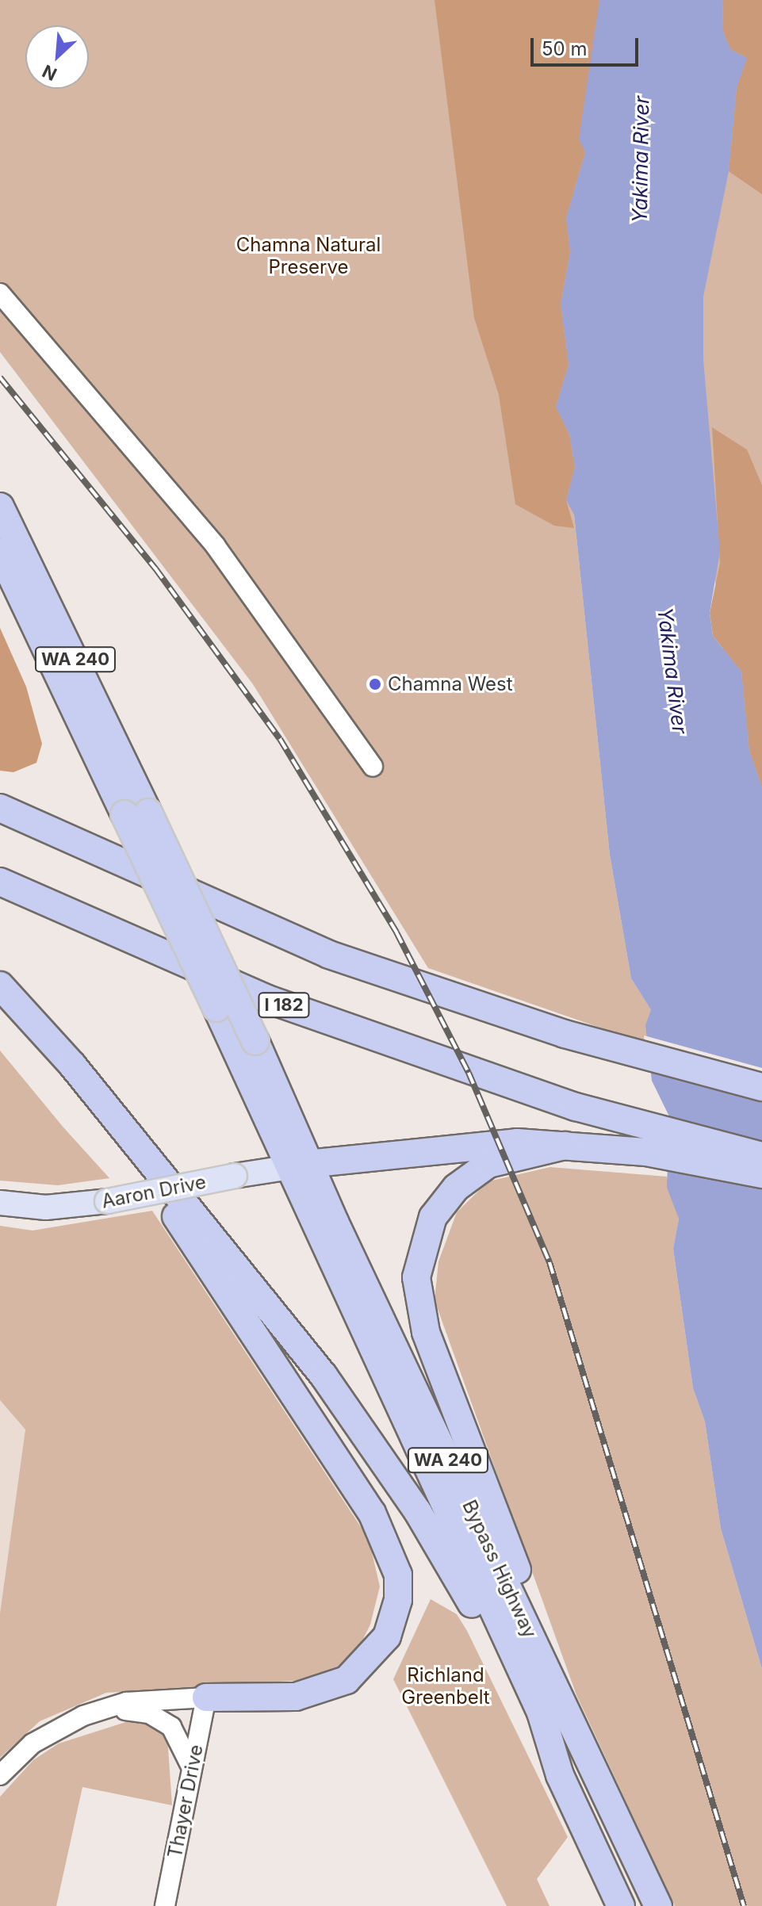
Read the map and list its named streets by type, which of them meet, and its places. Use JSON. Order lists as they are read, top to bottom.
{
  "streets": {
    "highway": ["WA 240", "I 182", "Bypass Highway"],
    "main road": ["Aaron Drive"],
    "street": ["Thayer Drive"]
  },
  "crossings": [
    ["WA 240", "Aaron Drive"],
    ["WA 240", "Bypass Highway"],
    ["Aaron Drive", "Bypass Highway"]
  ],
  "water": ["Yakima River"],
  "parks": ["Chamna Natural Preserve", "Richland Greenbelt"],
  "places": ["Chamna West"],
  "scale_bar": "50 m",
  "north": "bottom left"
}
